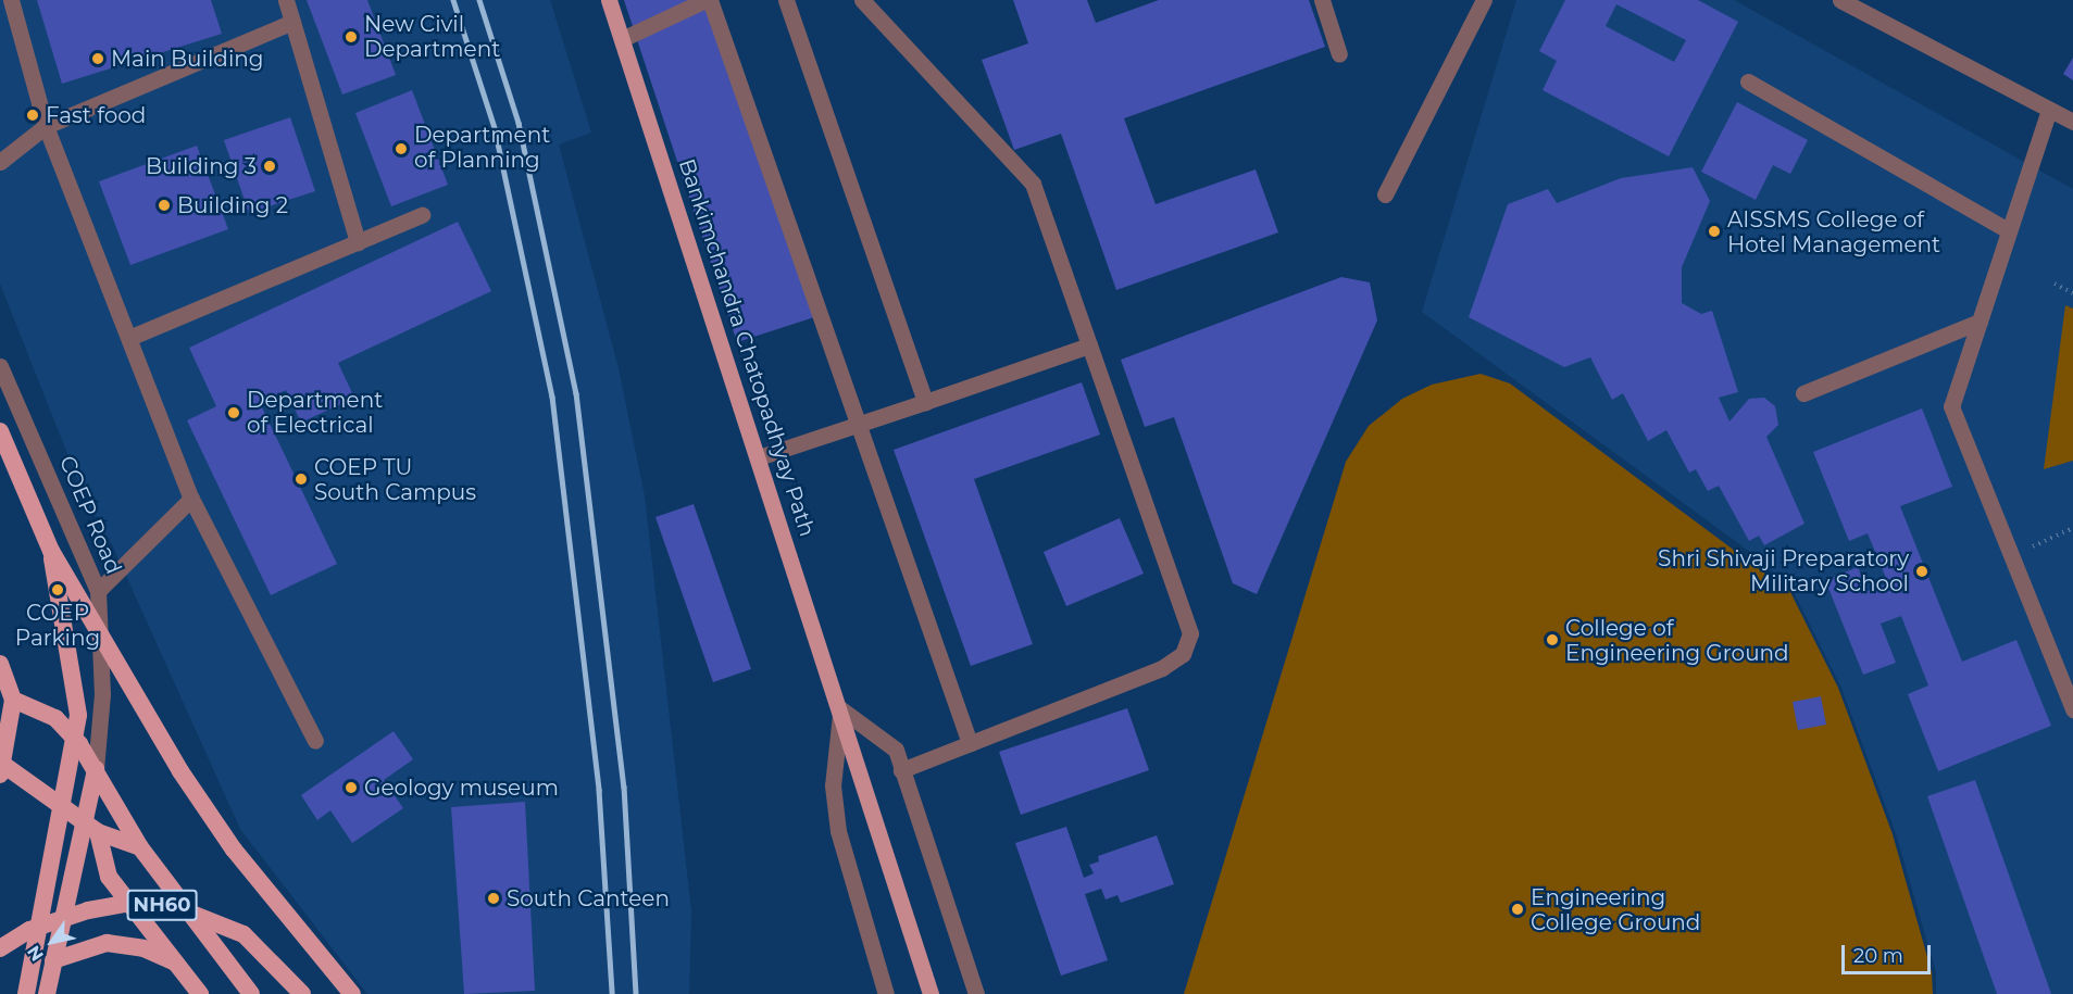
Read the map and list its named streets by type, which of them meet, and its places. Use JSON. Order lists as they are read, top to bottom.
{
  "streets": {
    "highway": ["NH60"],
    "main road": ["Bankimchandra Chatopadhyay Path"],
    "street": ["COEP Road"]
  },
  "places": [
    "New Civil Department",
    "Main Building",
    "Fast food",
    "Department of Planning",
    "Building 3",
    "Building 2",
    "AISSMS College of Hotel Management",
    "Department of Electrical",
    "COEP TU South Campus",
    "Shri Shivaji Preparatory Military School",
    "COEP Parking",
    "College of Engineering Ground",
    "Geology museum",
    "South Canteen",
    "Engineering College Ground"
  ],
  "scale_bar": "20 m",
  "north": "bottom left"
}
